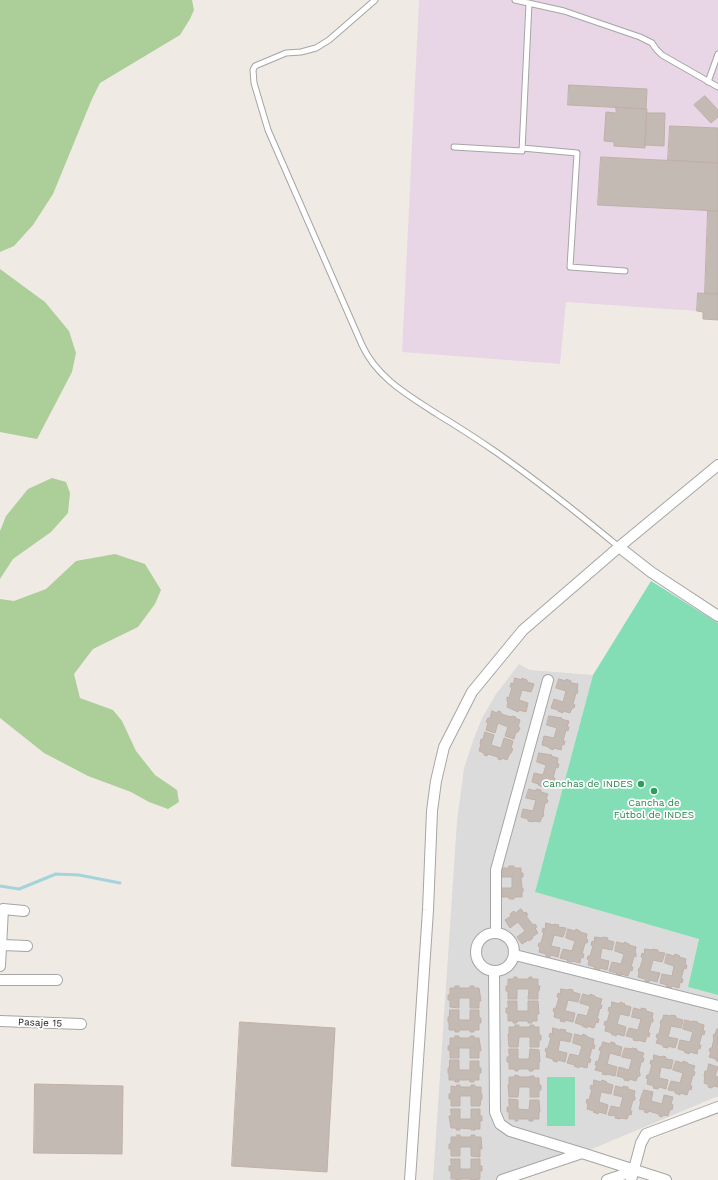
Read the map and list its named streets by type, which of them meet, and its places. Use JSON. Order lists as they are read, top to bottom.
{
  "streets": {
    "street": ["Pasaje 15"]
  },
  "places": ["Canchas de INDES", "Cancha de Fútbol de INDES"]
}
